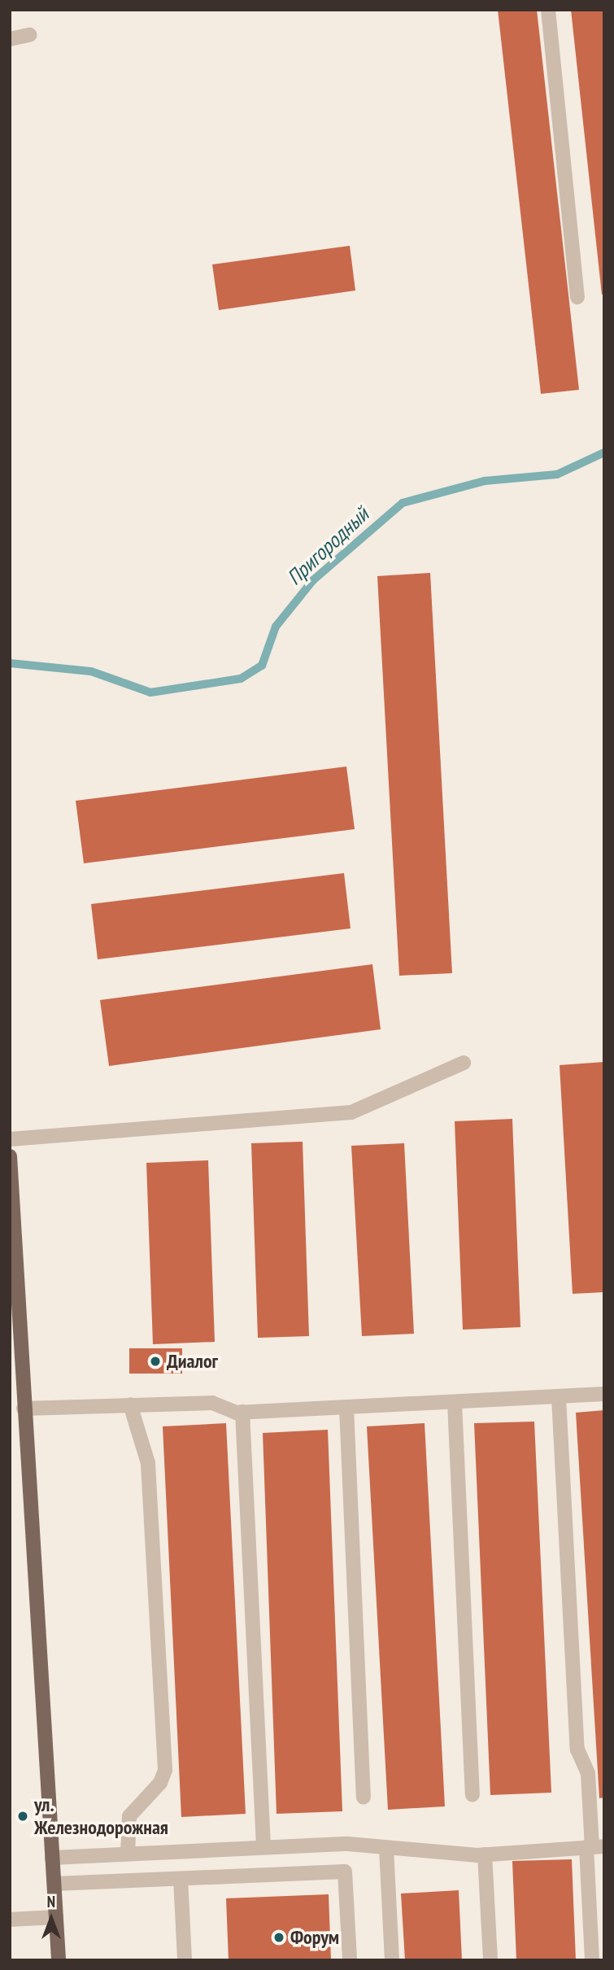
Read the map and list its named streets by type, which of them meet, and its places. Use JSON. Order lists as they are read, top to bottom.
{
  "water": ["Пригородный"],
  "places": ["Диалог", "ул. Железнодорожная", "Форум"],
  "north": "top"
}
